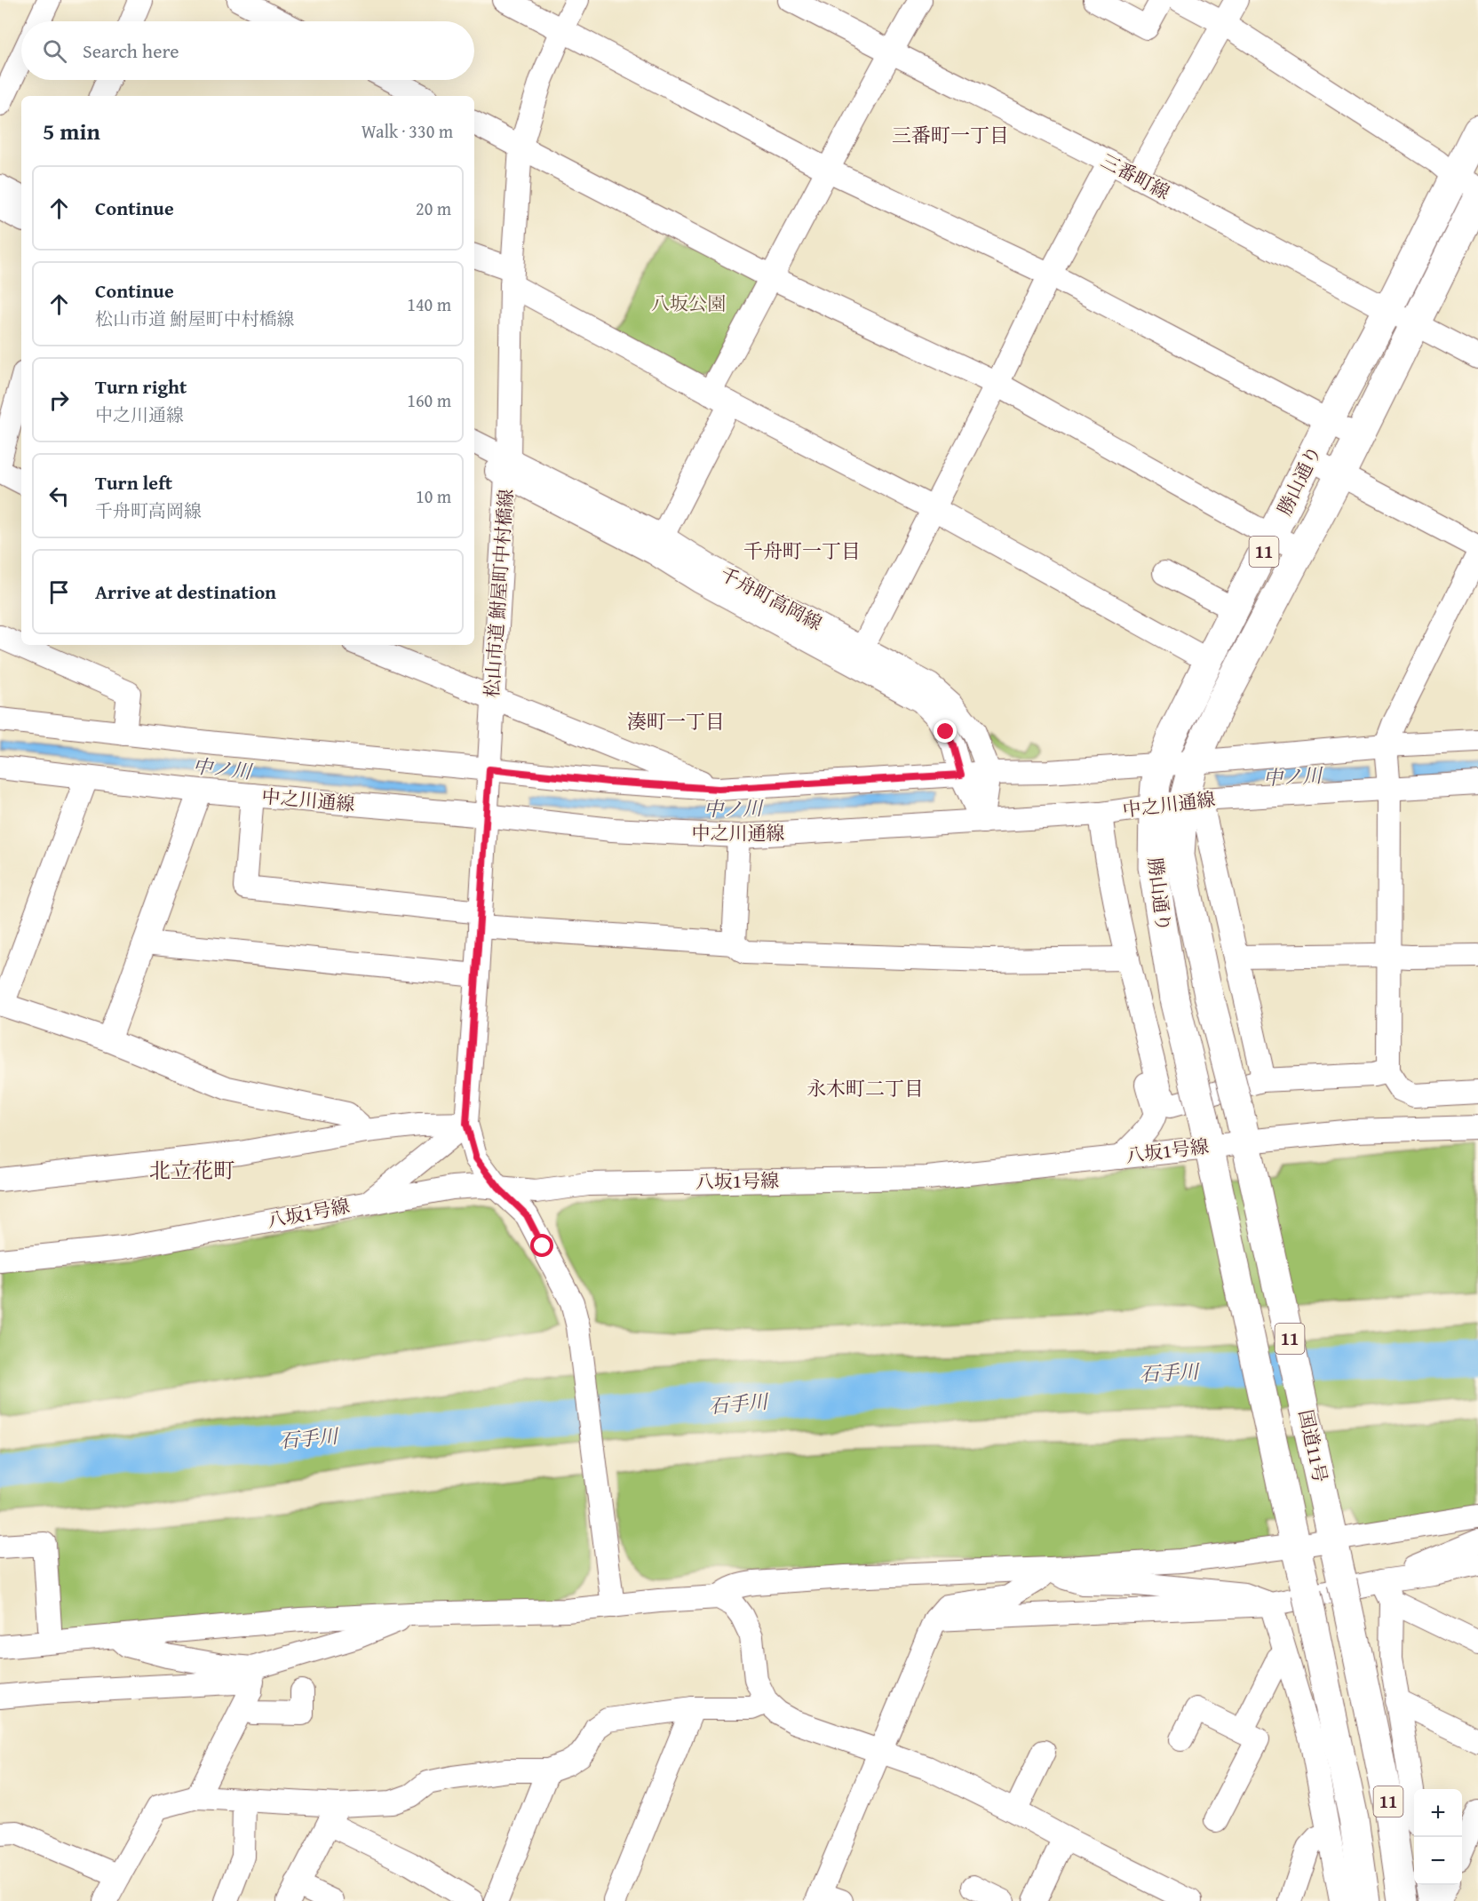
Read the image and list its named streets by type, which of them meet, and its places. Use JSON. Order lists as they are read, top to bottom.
{
  "streets": {
    "highway": ["勝山通り", "11", "国道11号"],
    "street": [
      "三番町線",
      "松山市道 鮒屋町中村橋線",
      "千舟町高岡線",
      "中之川通線",
      "八坂1号線"
    ]
  },
  "crossings": [
    ["三番町線", "勝山通り"],
    ["勝山通り", "中之川通線"],
    ["勝山通り", "国道11号"],
    ["松山市道 鮒屋町中村橋線", "千舟町高岡線"],
    ["松山市道 鮒屋町中村橋線", "中之川通線"],
    ["松山市道 鮒屋町中村橋線", "八坂1号線"],
    ["千舟町高岡線", "中之川通線"],
    ["八坂1号線", "国道11号"]
  ],
  "districts": [
    "三番町一丁目",
    "千舟町一丁目",
    "湊町一丁目",
    "永木町二丁目",
    "北立花町"
  ],
  "water": ["中ノ川", "石手川"],
  "parks": ["八坂公園"],
  "page": {
    "search": "Search here",
    "heading": ["5 min", "Walk · 330 m"],
    "list": [
      ["Continue", "20 m"],
      ["Continue", "松山市道 鮒屋町中村橋線", "140 m"],
      ["Turn right", "中之川通線", "160 m"],
      ["Turn left", "千舟町高岡線", "10 m"],
      "Arrive at destination"
    ],
    "map_buttons": ["+", "−"]
  }
}
